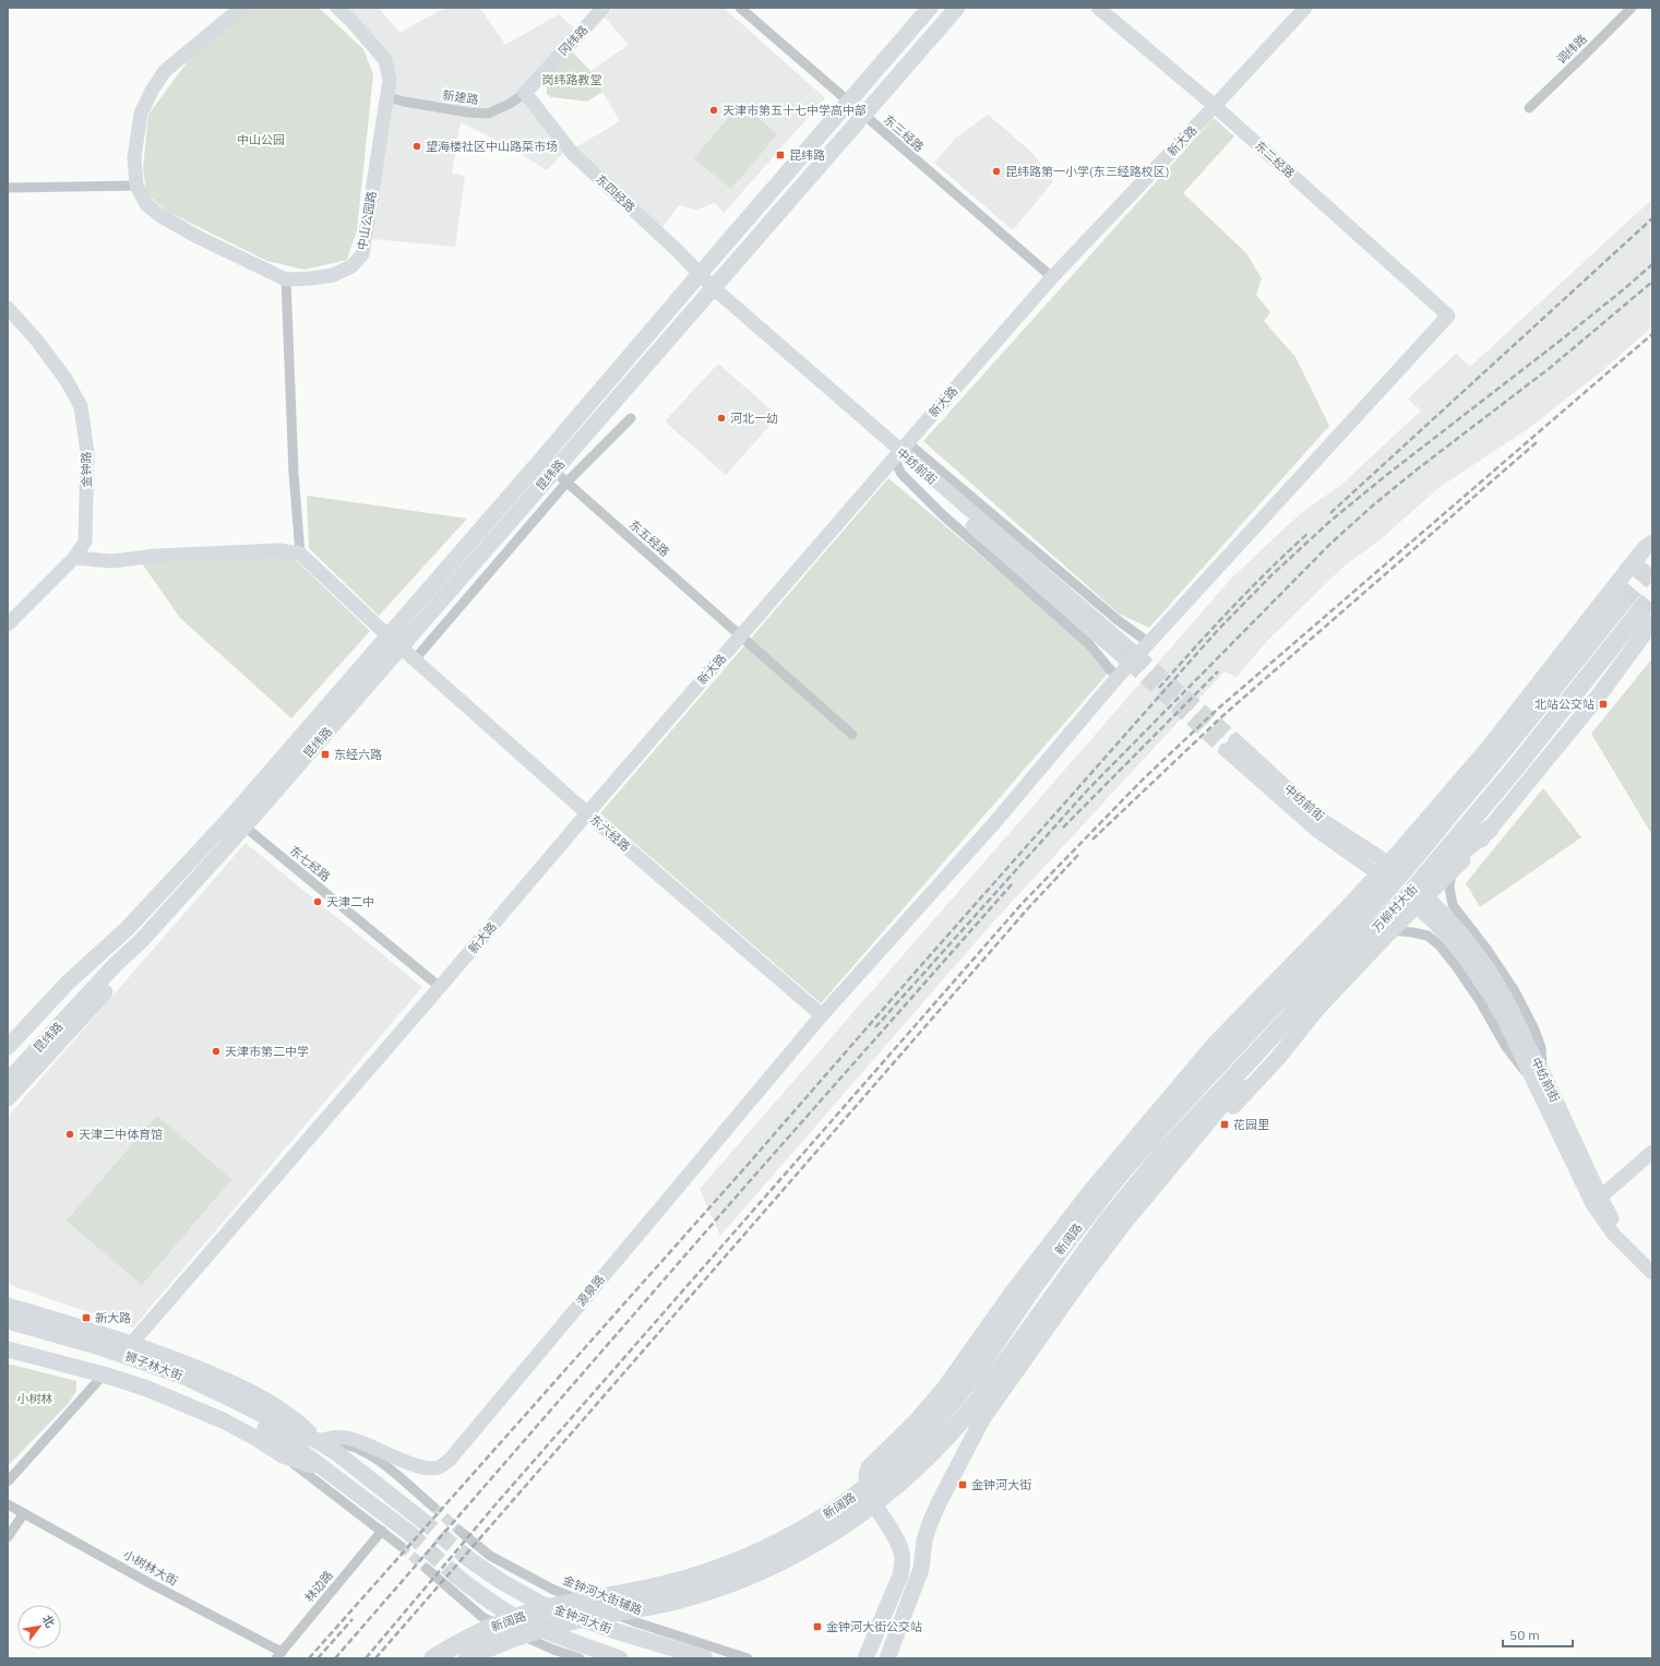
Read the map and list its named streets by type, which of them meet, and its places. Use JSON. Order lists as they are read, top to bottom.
{
  "streets": {
    "highway": ["万柳村大街", "新阔路"],
    "main road": ["昆纬路", "狮子林大街", "金钟河大街"],
    "street": [
      "冈纬路",
      "调纬路",
      "新建路",
      "东三经路",
      "新大路",
      "东二经路",
      "东四经路",
      "中山公园路",
      "中纺前街",
      "金钟路",
      "东五经路",
      "东六经路",
      "东七经路",
      "源泉路",
      "小树林大街",
      "林边路",
      "金钟河大街辅路"
    ]
  },
  "crossings": [
    ["冈纬路", "新建路"],
    ["冈纬路", "东四经路"],
    ["新建路", "东四经路"],
    ["新建路", "中山公园路"],
    ["东三经路", "新大路"],
    ["东三经路", "昆纬路"],
    ["新大路", "东二经路"],
    ["新大路", "中纺前街"],
    ["新大路", "东五经路"],
    ["新大路", "东六经路"],
    ["新大路", "东七经路"],
    ["东二经路", "源泉路"],
    ["东四经路", "中纺前街"],
    ["东四经路", "昆纬路"],
    ["中纺前街", "昆纬路"],
    ["昆纬路", "东五经路"],
    ["昆纬路", "东六经路"],
    ["昆纬路", "东七经路"],
    ["东六经路", "源泉路"],
    ["万柳村大街", "新阔路"],
    ["小树林大街", "林边路"]
  ],
  "parks": ["岗纬路教堂", "中山公园", "小树林"],
  "places": {
    "other": [
      "天津市第五十七中学高中部",
      "望海楼社区中山路菜市场",
      "昆纬路第一小学(东三经路校区)",
      "河北一幼",
      "天津二中",
      "天津市第二中学",
      "天津二中体育馆"
    ],
    "transit": [
      "昆纬路",
      "北站公交站",
      "东经六路",
      "花园里",
      "新大路",
      "金钟河大街",
      "金钟河大街公交站"
    ]
  },
  "scale_bar": "50 m",
  "north": "top right"
}
